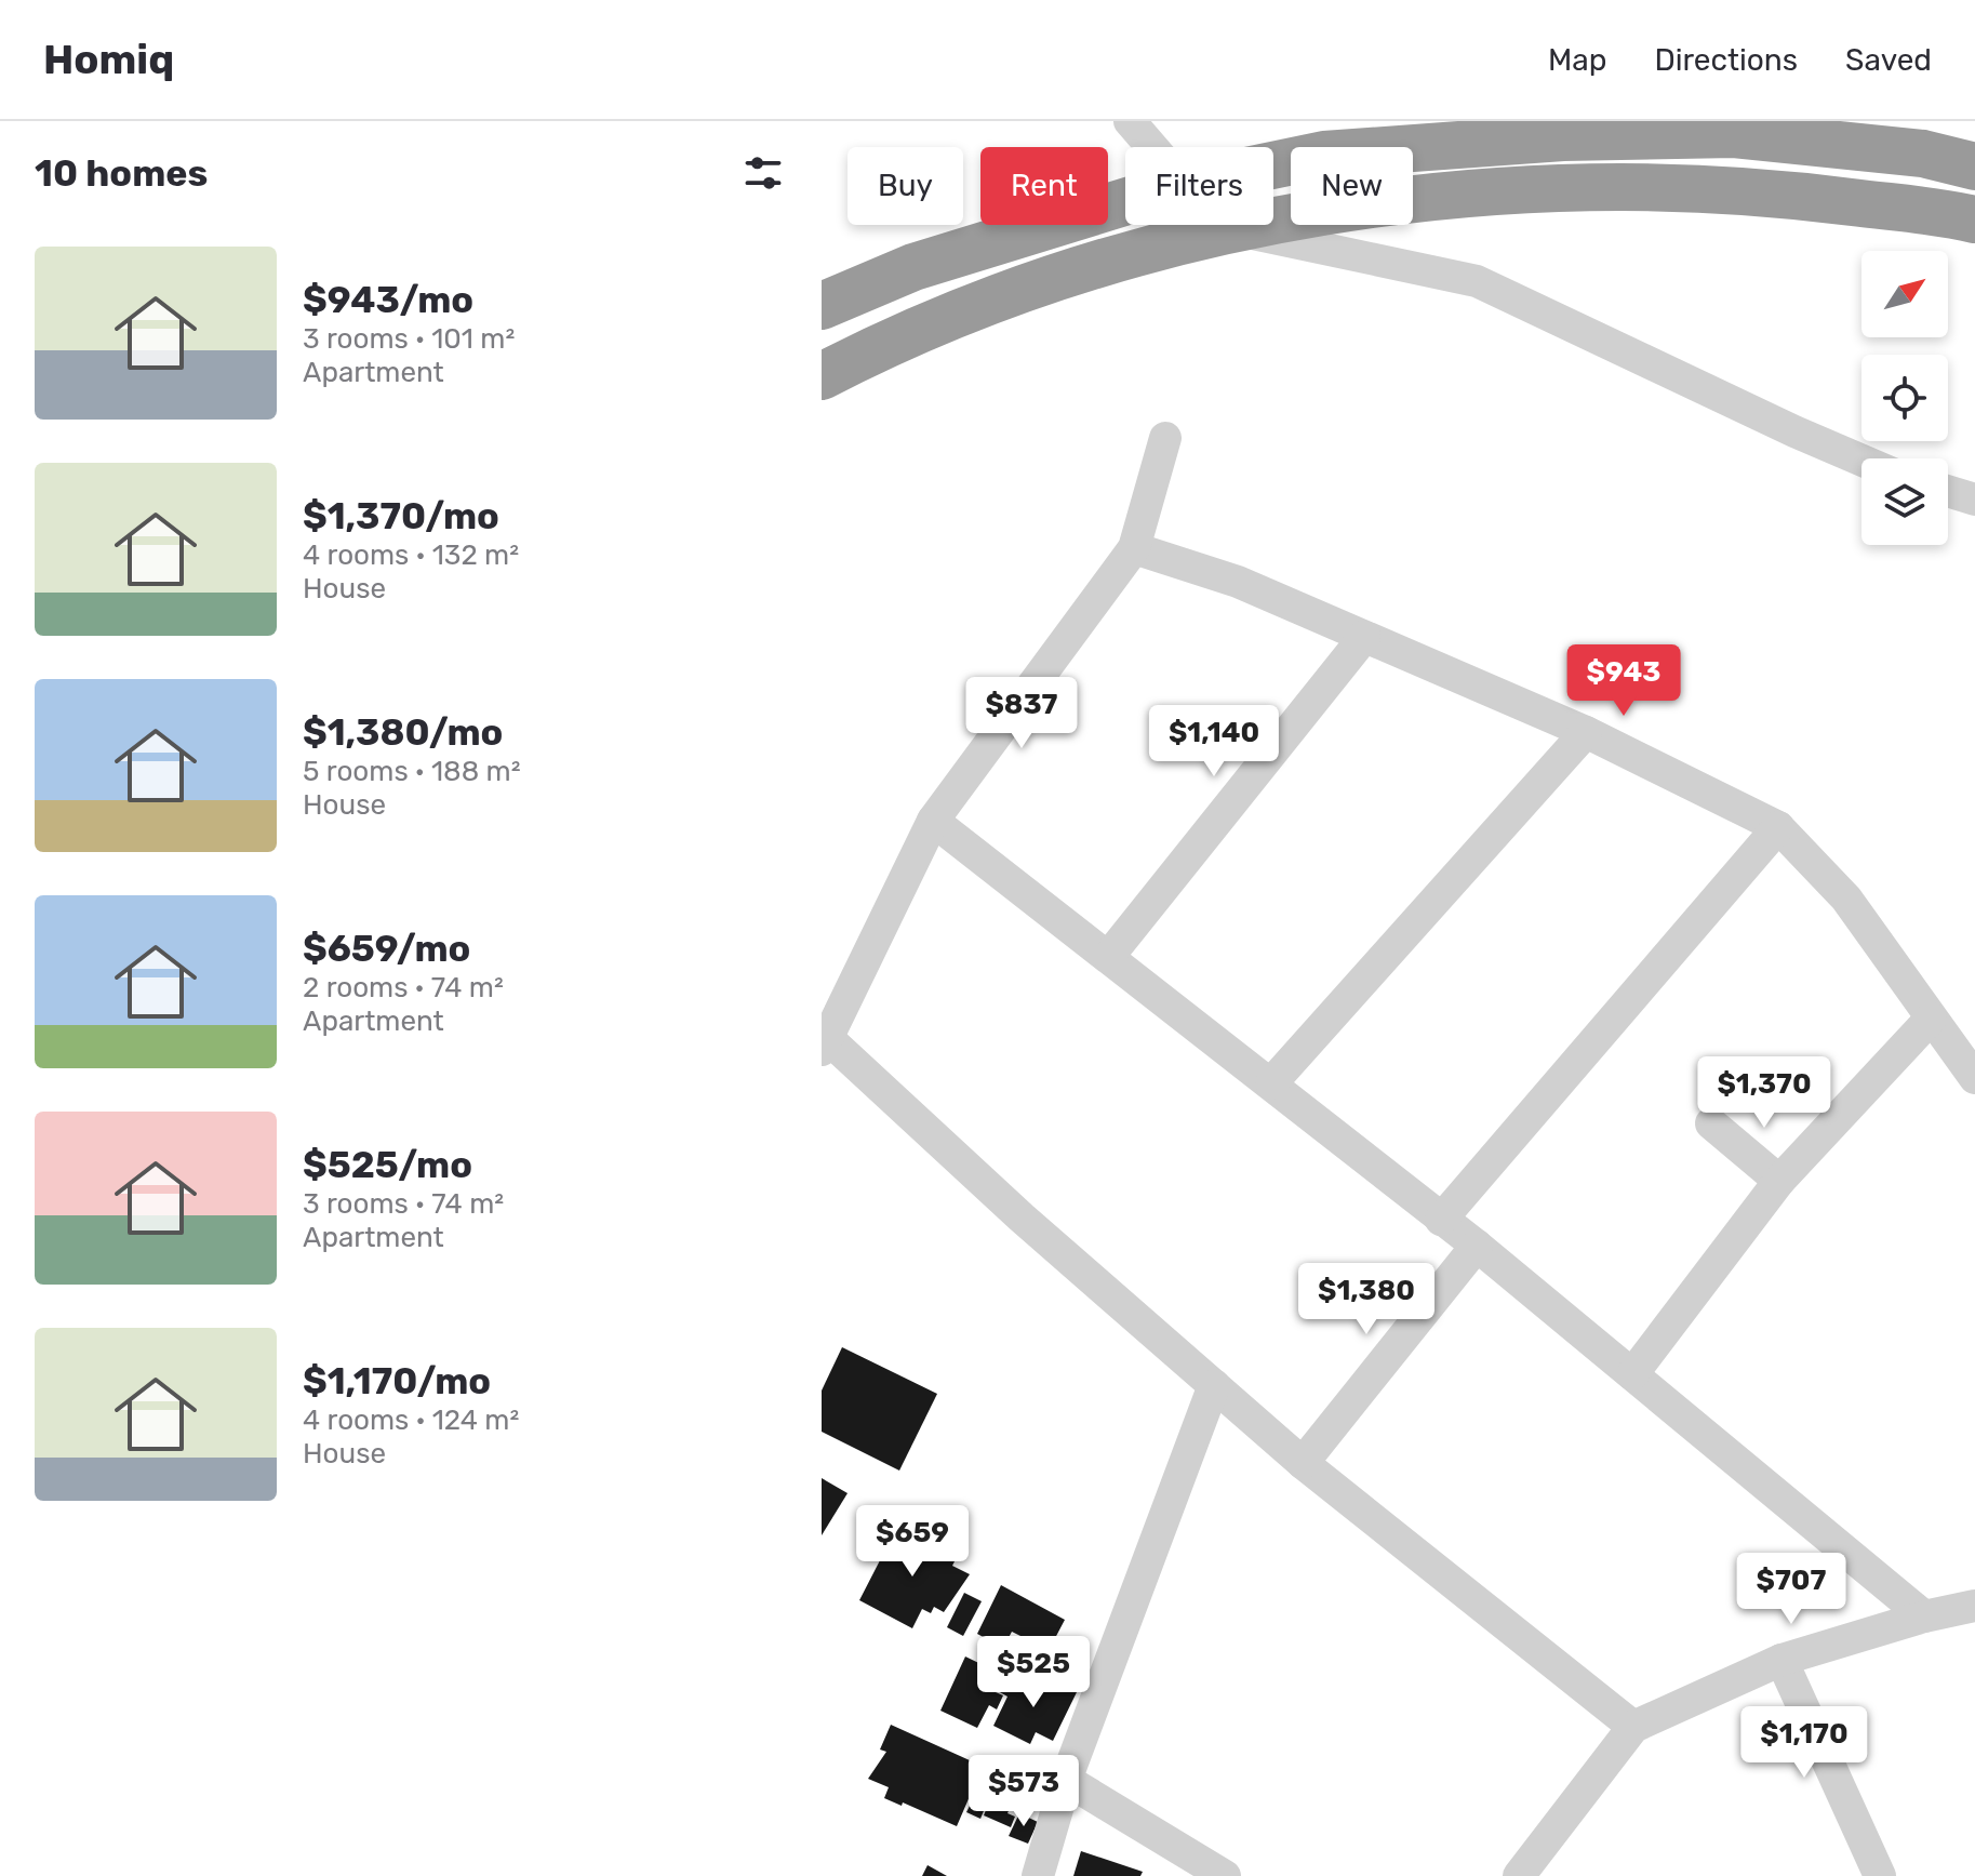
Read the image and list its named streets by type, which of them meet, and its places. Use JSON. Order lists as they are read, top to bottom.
{
  "north": "top right",
  "page": {
    "header": "Homiq",
    "nav": ["Map", "Directions", "Saved"],
    "heading": "10 homes",
    "chip": [
      "Buy",
      "Rent",
      "Filters",
      "New"
    ],
    "list": [
      {
        "name": "$943/mo",
        "note": "3 rooms · 101 m² · Apartment"
      },
      {
        "name": "$1,370/mo",
        "note": "4 rooms · 132 m² · House"
      },
      {
        "name": "$1,380/mo",
        "note": "5 rooms · 188 m² · House"
      },
      {
        "name": "$659/mo",
        "note": "2 rooms · 74 m² · Apartment"
      },
      {
        "name": "$525/mo",
        "note": "3 rooms · 74 m² · Apartment"
      },
      {
        "name": "$1,170/mo",
        "note": "4 rooms · 124 m² · House"
      }
    ],
    "price": [
      "$943",
      "$837",
      "$1,140",
      "$1,370",
      "$1,380",
      "$659",
      "$707",
      "$525",
      "$1,170",
      "$573"
    ]
  }
}
